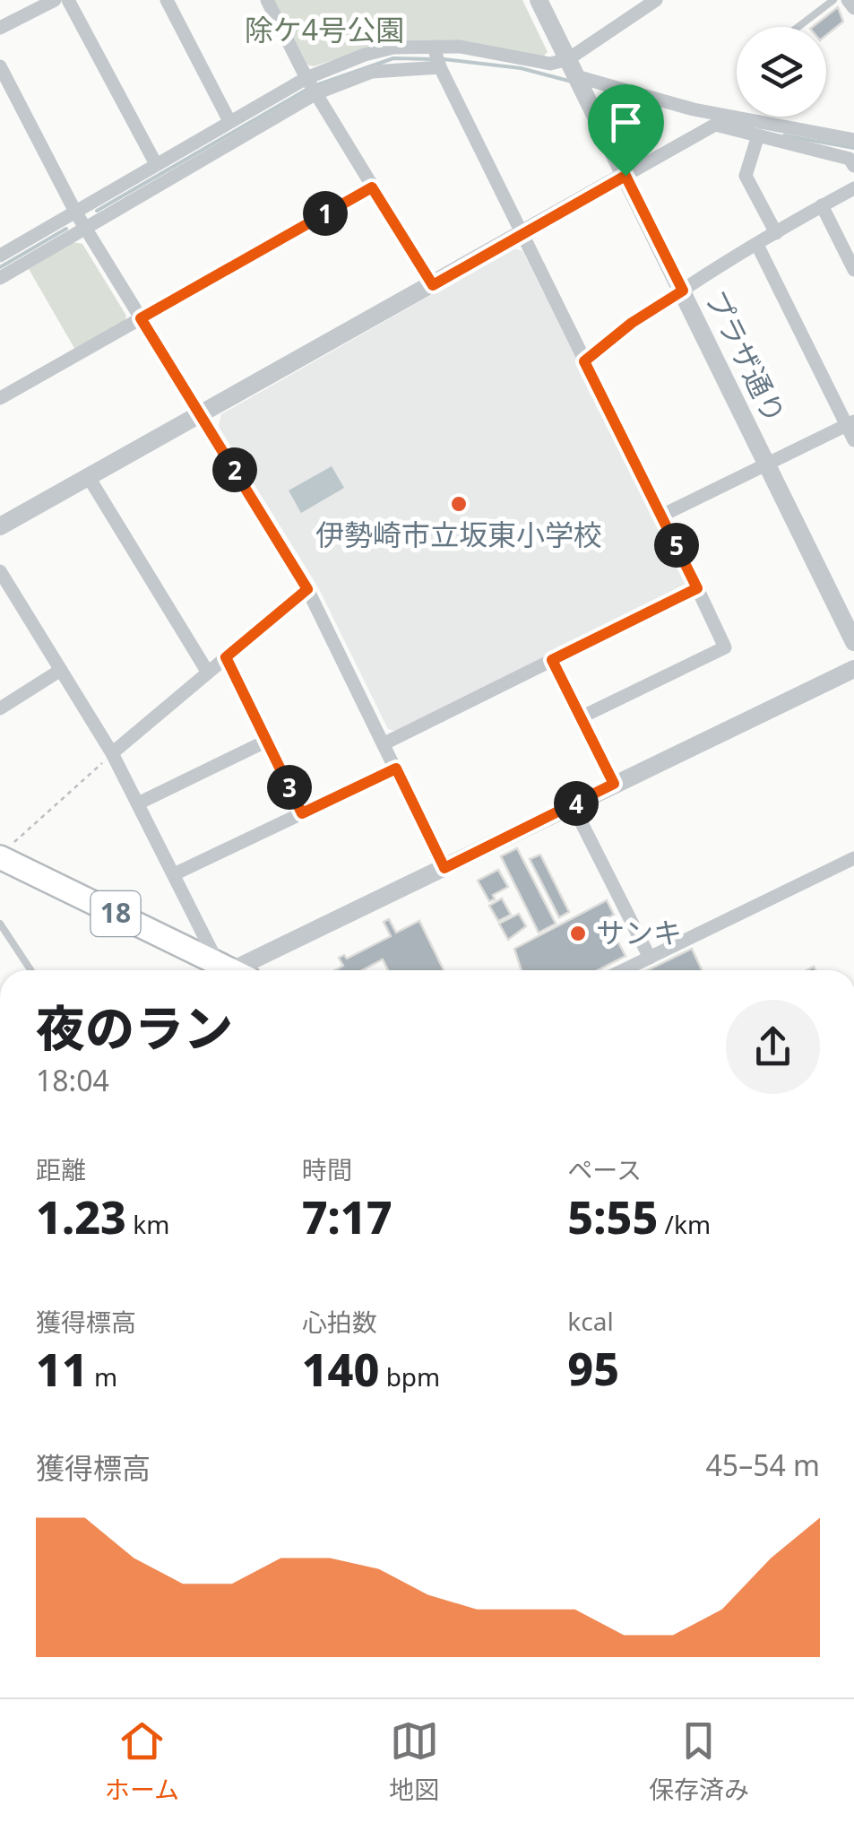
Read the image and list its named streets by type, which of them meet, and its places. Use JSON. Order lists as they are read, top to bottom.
{
  "streets": {
    "main road": ["18"],
    "street": ["プラザ通り"]
  },
  "parks": ["除ケ4号公園"],
  "places": ["伊勢崎市立坂東小学校", "サンキ"],
  "page": {
    "pins": [
      "1",
      "2",
      "5",
      "3",
      "4"
    ],
    "heading": ["夜のラン", "18:04"],
    "stats": [
      ["距離", "1.23 km"],
      ["時間", "7:17"],
      ["ペース", "5:55 /km"],
      ["獲得標高", "11 m"],
      ["心拍数", "140 bpm"],
      ["kcal", "95"]
    ],
    "chart": ["獲得標高", "45–54 m"],
    "tabs": ["ホーム", "地図", "保存済み"]
  }
}
